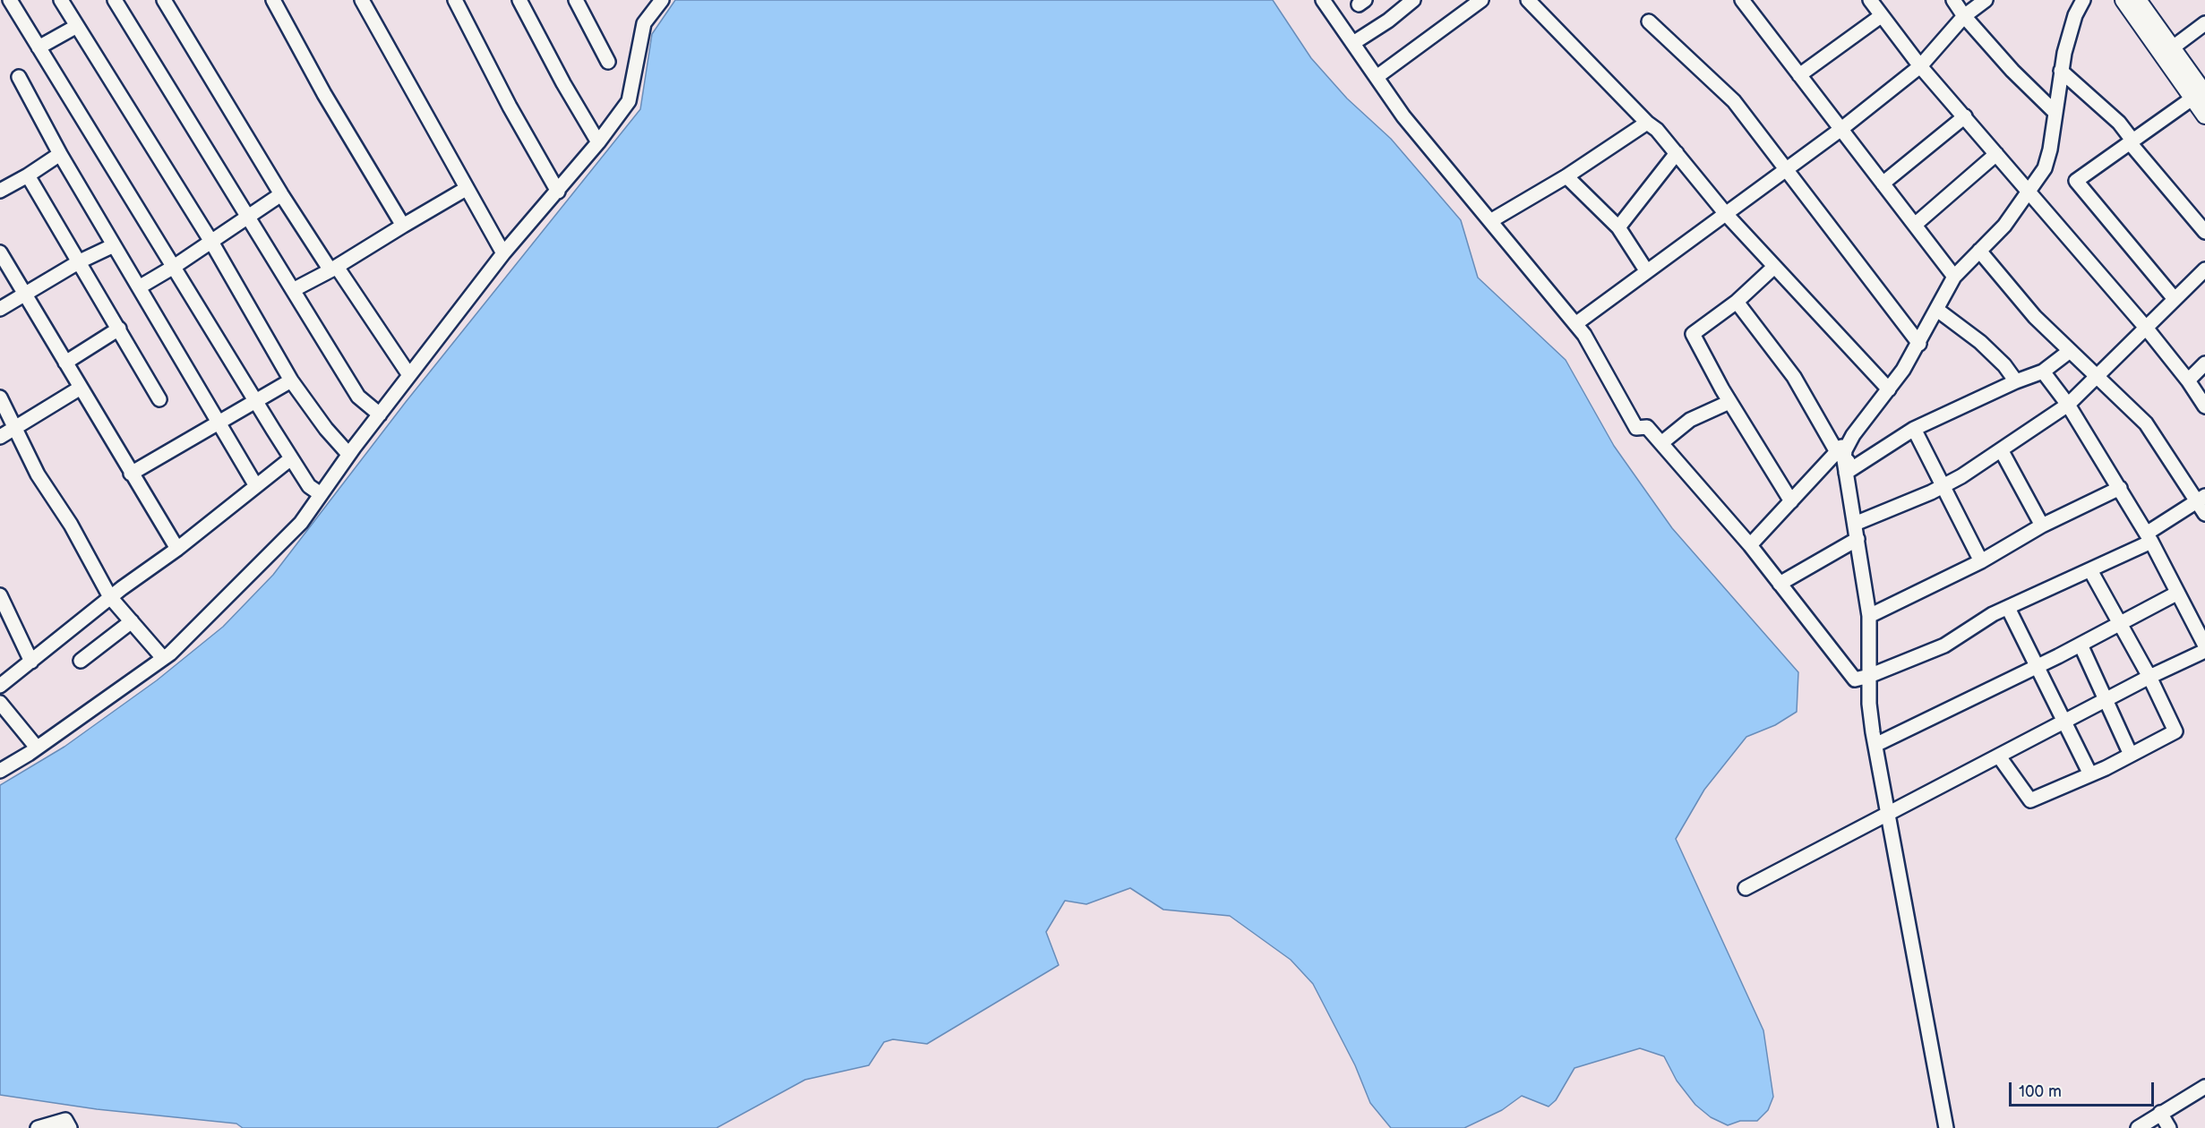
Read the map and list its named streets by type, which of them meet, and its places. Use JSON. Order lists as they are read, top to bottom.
{
  "scale_bar": "100 m"
}
